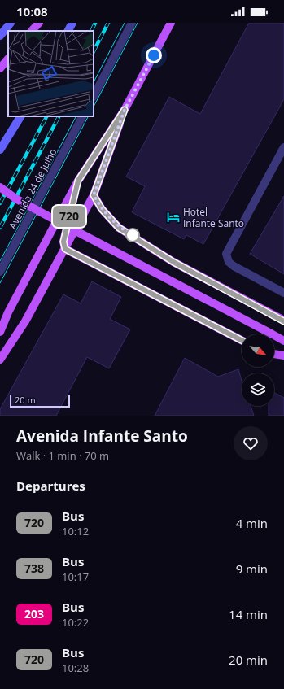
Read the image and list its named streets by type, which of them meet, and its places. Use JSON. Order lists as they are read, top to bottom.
{
  "streets": {
    "street": ["Avenida 24 de Julho"]
  },
  "places": {
    "hotel": ["Hotel Infante Santo"]
  },
  "lines": ["bus line 720"],
  "scale_bar": "20 m",
  "north": "bottom right",
  "page": {
    "status": "10:08",
    "on_map": "720",
    "scale": "20 m",
    "heading": [
      ["Avenida Infante Santo", "Walk · 1 min · 70 m"],
      "Departures"
    ],
    "list": [
      {
        "mark": "720",
        "name": "Bus",
        "note": "10:12",
        "value": "4 min"
      },
      {
        "mark": "738",
        "name": "Bus",
        "note": "10:17",
        "value": "9 min"
      },
      {
        "mark": "203",
        "name": "Bus",
        "note": "10:22",
        "value": "14 min"
      },
      {
        "mark": "720",
        "name": "Bus",
        "note": "10:28",
        "value": "20 min"
      }
    ]
  }
}
